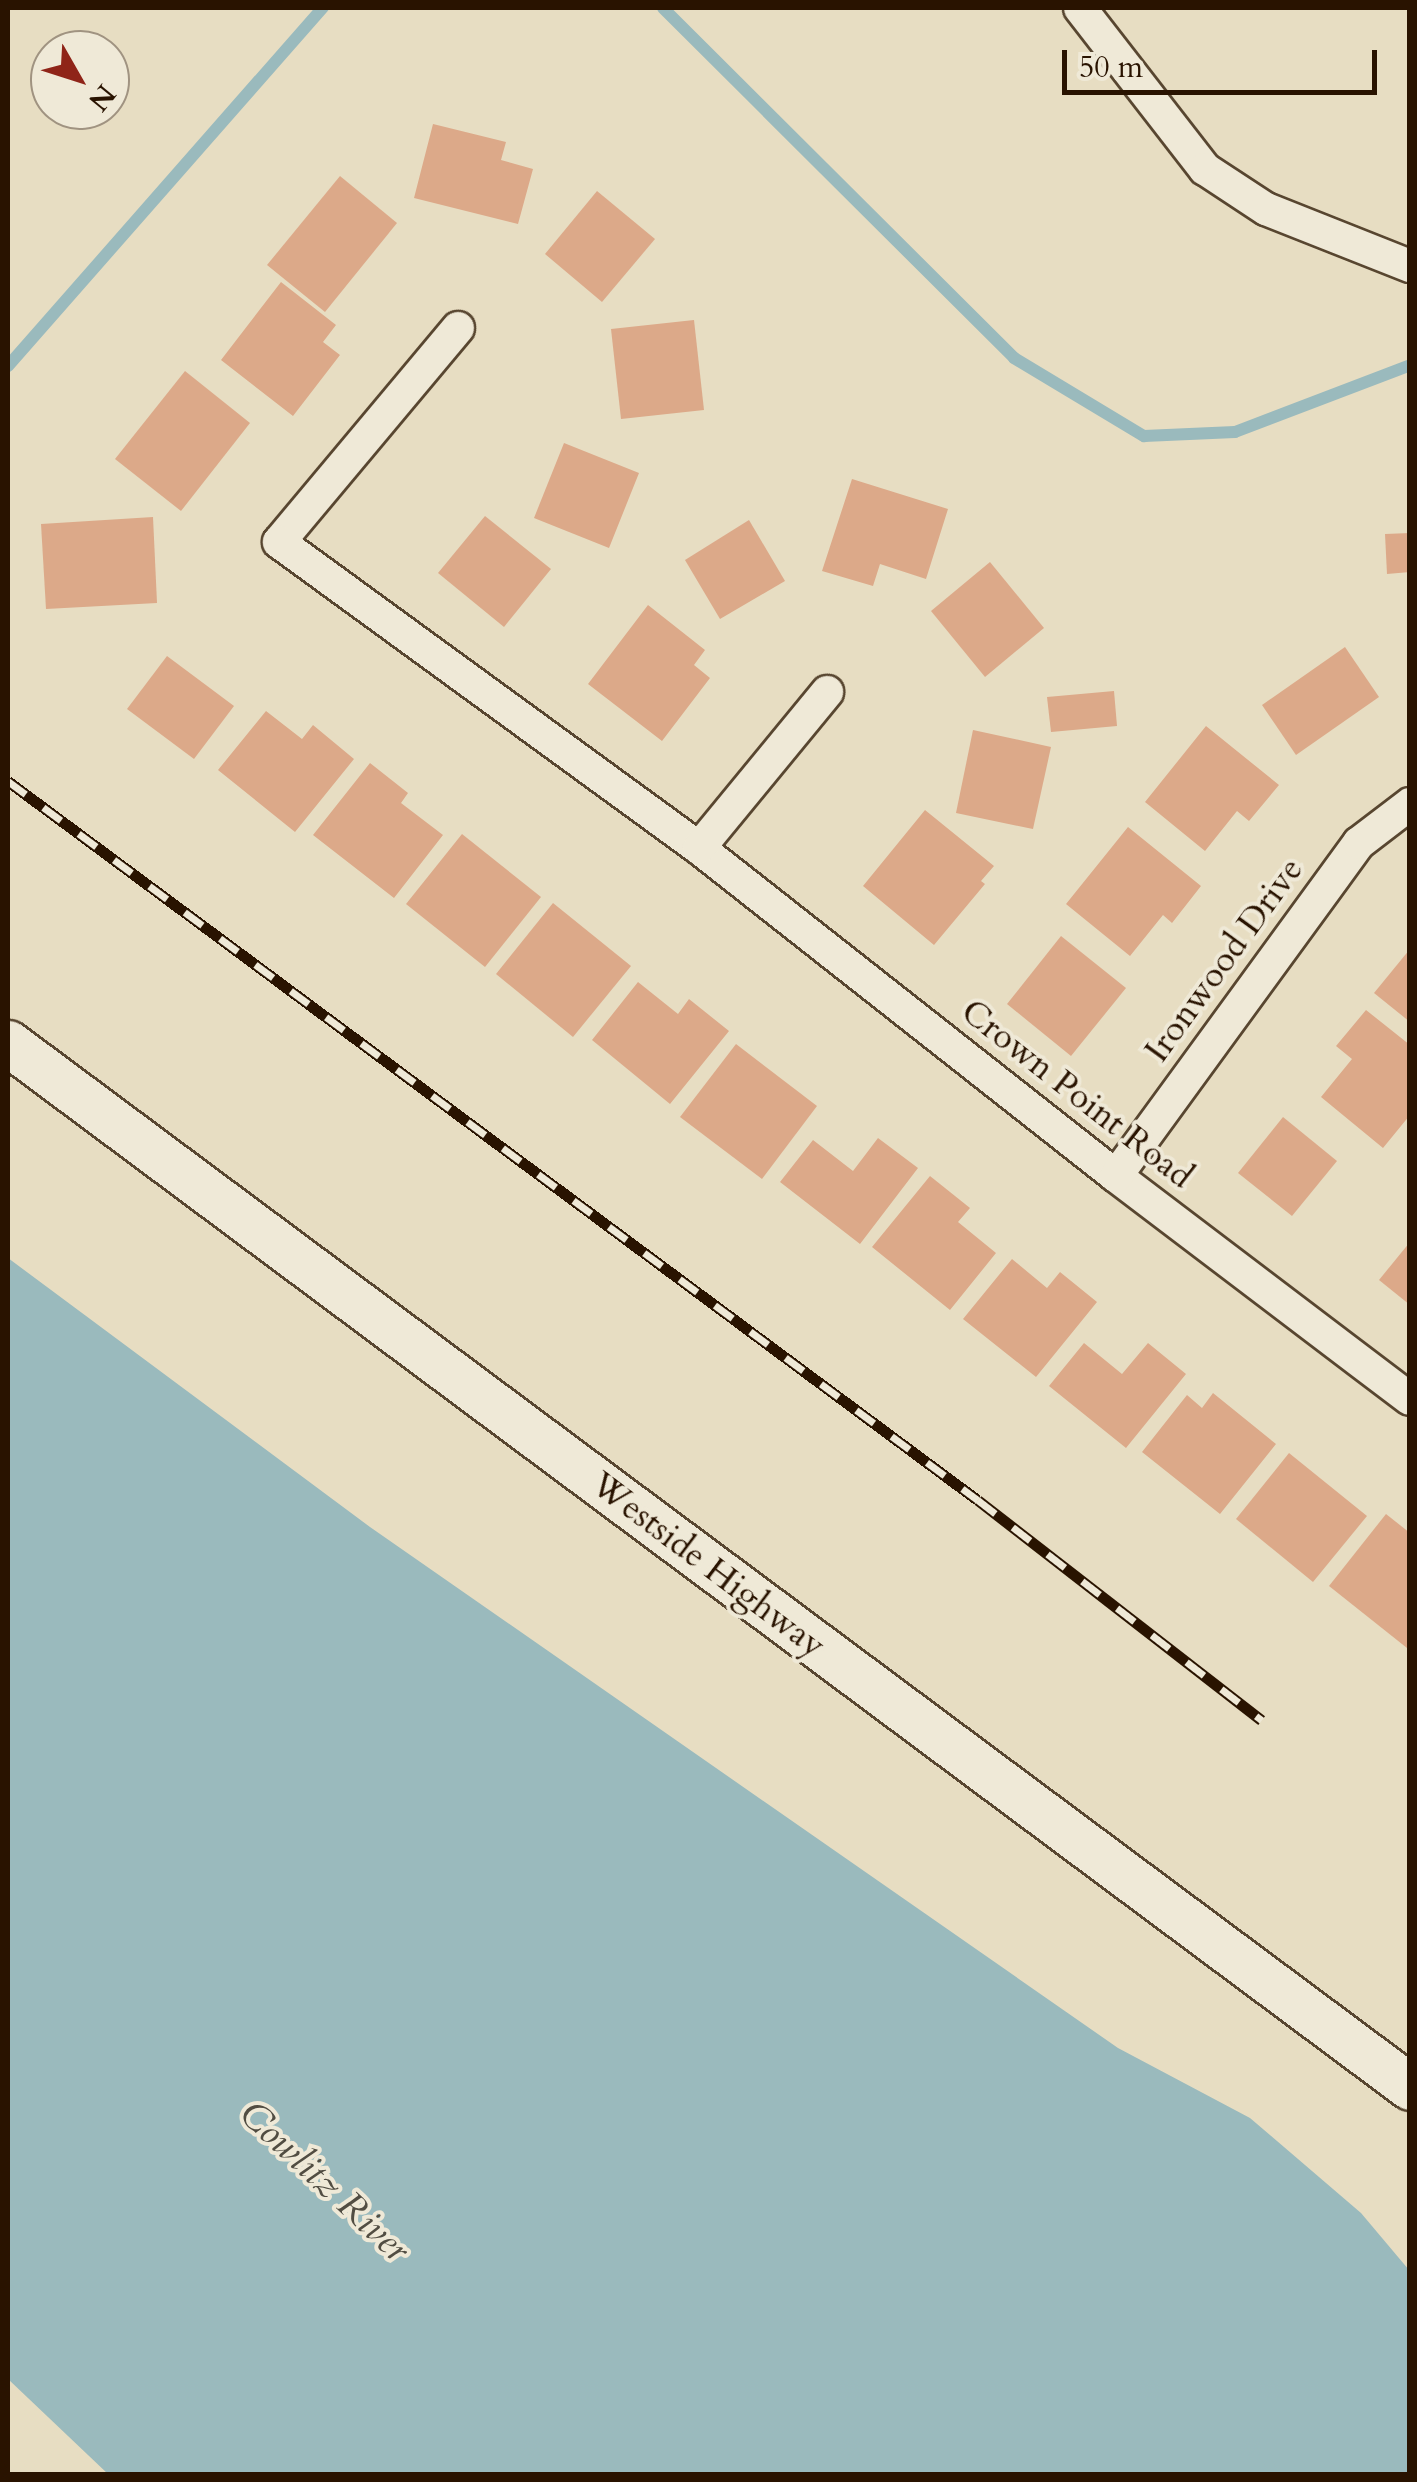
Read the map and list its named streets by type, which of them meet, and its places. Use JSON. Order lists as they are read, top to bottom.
{
  "streets": {
    "main road": ["Westside Highway"],
    "street": ["Ironwood Drive", "Crown Point Road"]
  },
  "crossings": [
    ["Ironwood Drive", "Crown Point Road"]
  ],
  "water": ["Cowlitz River"],
  "scale_bar": "50 m",
  "north": "bottom right"
}
